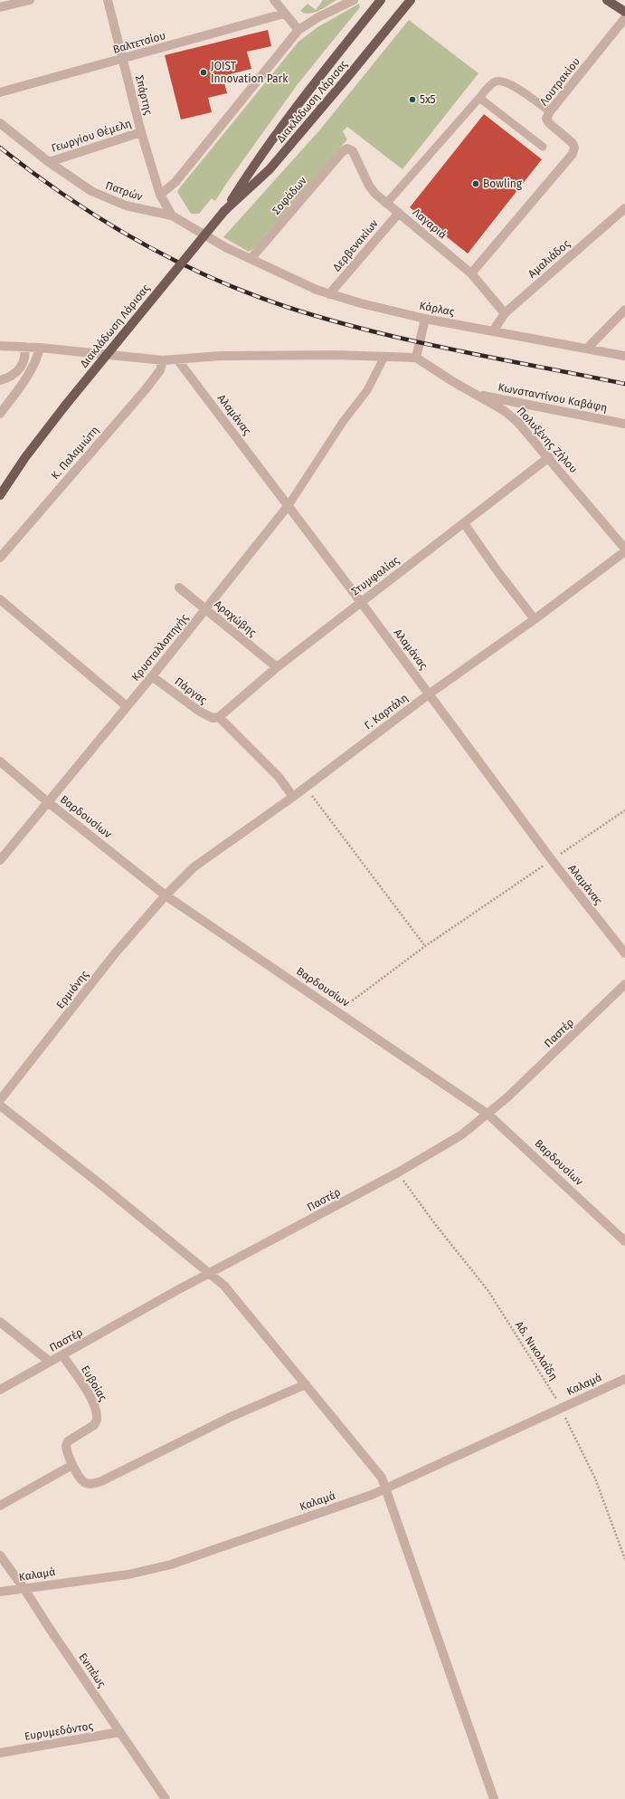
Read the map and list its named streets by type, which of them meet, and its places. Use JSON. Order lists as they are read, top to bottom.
{
  "streets": {
    "main road": ["Διακλάδωση Λάρισας"],
    "street": [
      "Βαλτετσίου",
      "Λουτρακίου",
      "Σπάρτης",
      "Γεωργίου Θέμελη",
      "Πατρών",
      "Σοφάδων",
      "Λαγαριά",
      "Δερβενακίων",
      "Αμαλιάδος",
      "Κάρλας",
      "Κωνσταντίνου Καβάφη",
      "Αλαμάνας",
      "Πολυξένης Ζήλου",
      "Κ. Παλαμιώτη",
      "Στυμφαλίας",
      "Αραχώβης",
      "Κρυσταλλοπηγής",
      "Πάργας",
      "Γ. Καρτάλη",
      "Βαρδουσίων",
      "Ερμιόνης",
      "Παστέρ",
      "Ευβοίας",
      "Καλαμά",
      "Ενιπέως",
      "Ευρυμεδόντος"
    ],
    "path": ["Αδ. Νικολαΐδη"]
  },
  "crossings": [
    ["Βαλτετσίου", "Σπάρτης"],
    ["Λουτρακίου", "Λαγαριά"],
    ["Σπάρτης", "Γεωργίου Θέμελη"],
    ["Σπάρτης", "Πατρών"],
    ["Γεωργίου Θέμελη", "Πατρών"],
    ["Πατρών", "Σοφάδων"],
    ["Πατρών", "Κάρλας"],
    ["Σοφάδων", "Λαγαριά"],
    ["Σοφάδων", "Κάρλας"],
    ["Λαγαριά", "Δερβενακίων"],
    ["Λαγαριά", "Αμαλιάδος"],
    ["Δερβενακίων", "Κάρλας"],
    ["Αμαλιάδος", "Κάρλας"],
    ["Κωνσταντίνου Καβάφη", "Πολυξένης Ζήλου"],
    ["Αλαμάνας", "Στυμφαλίας"],
    ["Αλαμάνας", "Κρυσταλλοπηγής"],
    ["Αλαμάνας", "Γ. Καρτάλη"],
    ["Πολυξένης Ζήλου", "Στυμφαλίας"],
    ["Πολυξένης Ζήλου", "Γ. Καρτάλη"],
    ["Στυμφαλίας", "Αραχώβης"],
    ["Στυμφαλίας", "Πάργας"],
    ["Αραχώβης", "Κρυσταλλοπηγής"],
    ["Κρυσταλλοπηγής", "Πάργας"],
    ["Κρυσταλλοπηγής", "Βαρδουσίων"],
    ["Γ. Καρτάλη", "Βαρδουσίων"],
    ["Γ. Καρτάλη", "Ερμιόνης"],
    ["Βαρδουσίων", "Ερμιόνης"],
    ["Βαρδουσίων", "Παστέρ"],
    ["Παστέρ", "Αδ. Νικολαΐδη"],
    ["Παστέρ", "Ευβοίας"],
    ["Αδ. Νικολαΐδη", "Καλαμά"],
    ["Καλαμά", "Ενιπέως"],
    ["Ενιπέως", "Ευρυμεδόντος"]
  ],
  "places": ["JOIST Innovation Park", "5x5", "Bowling"]
}
